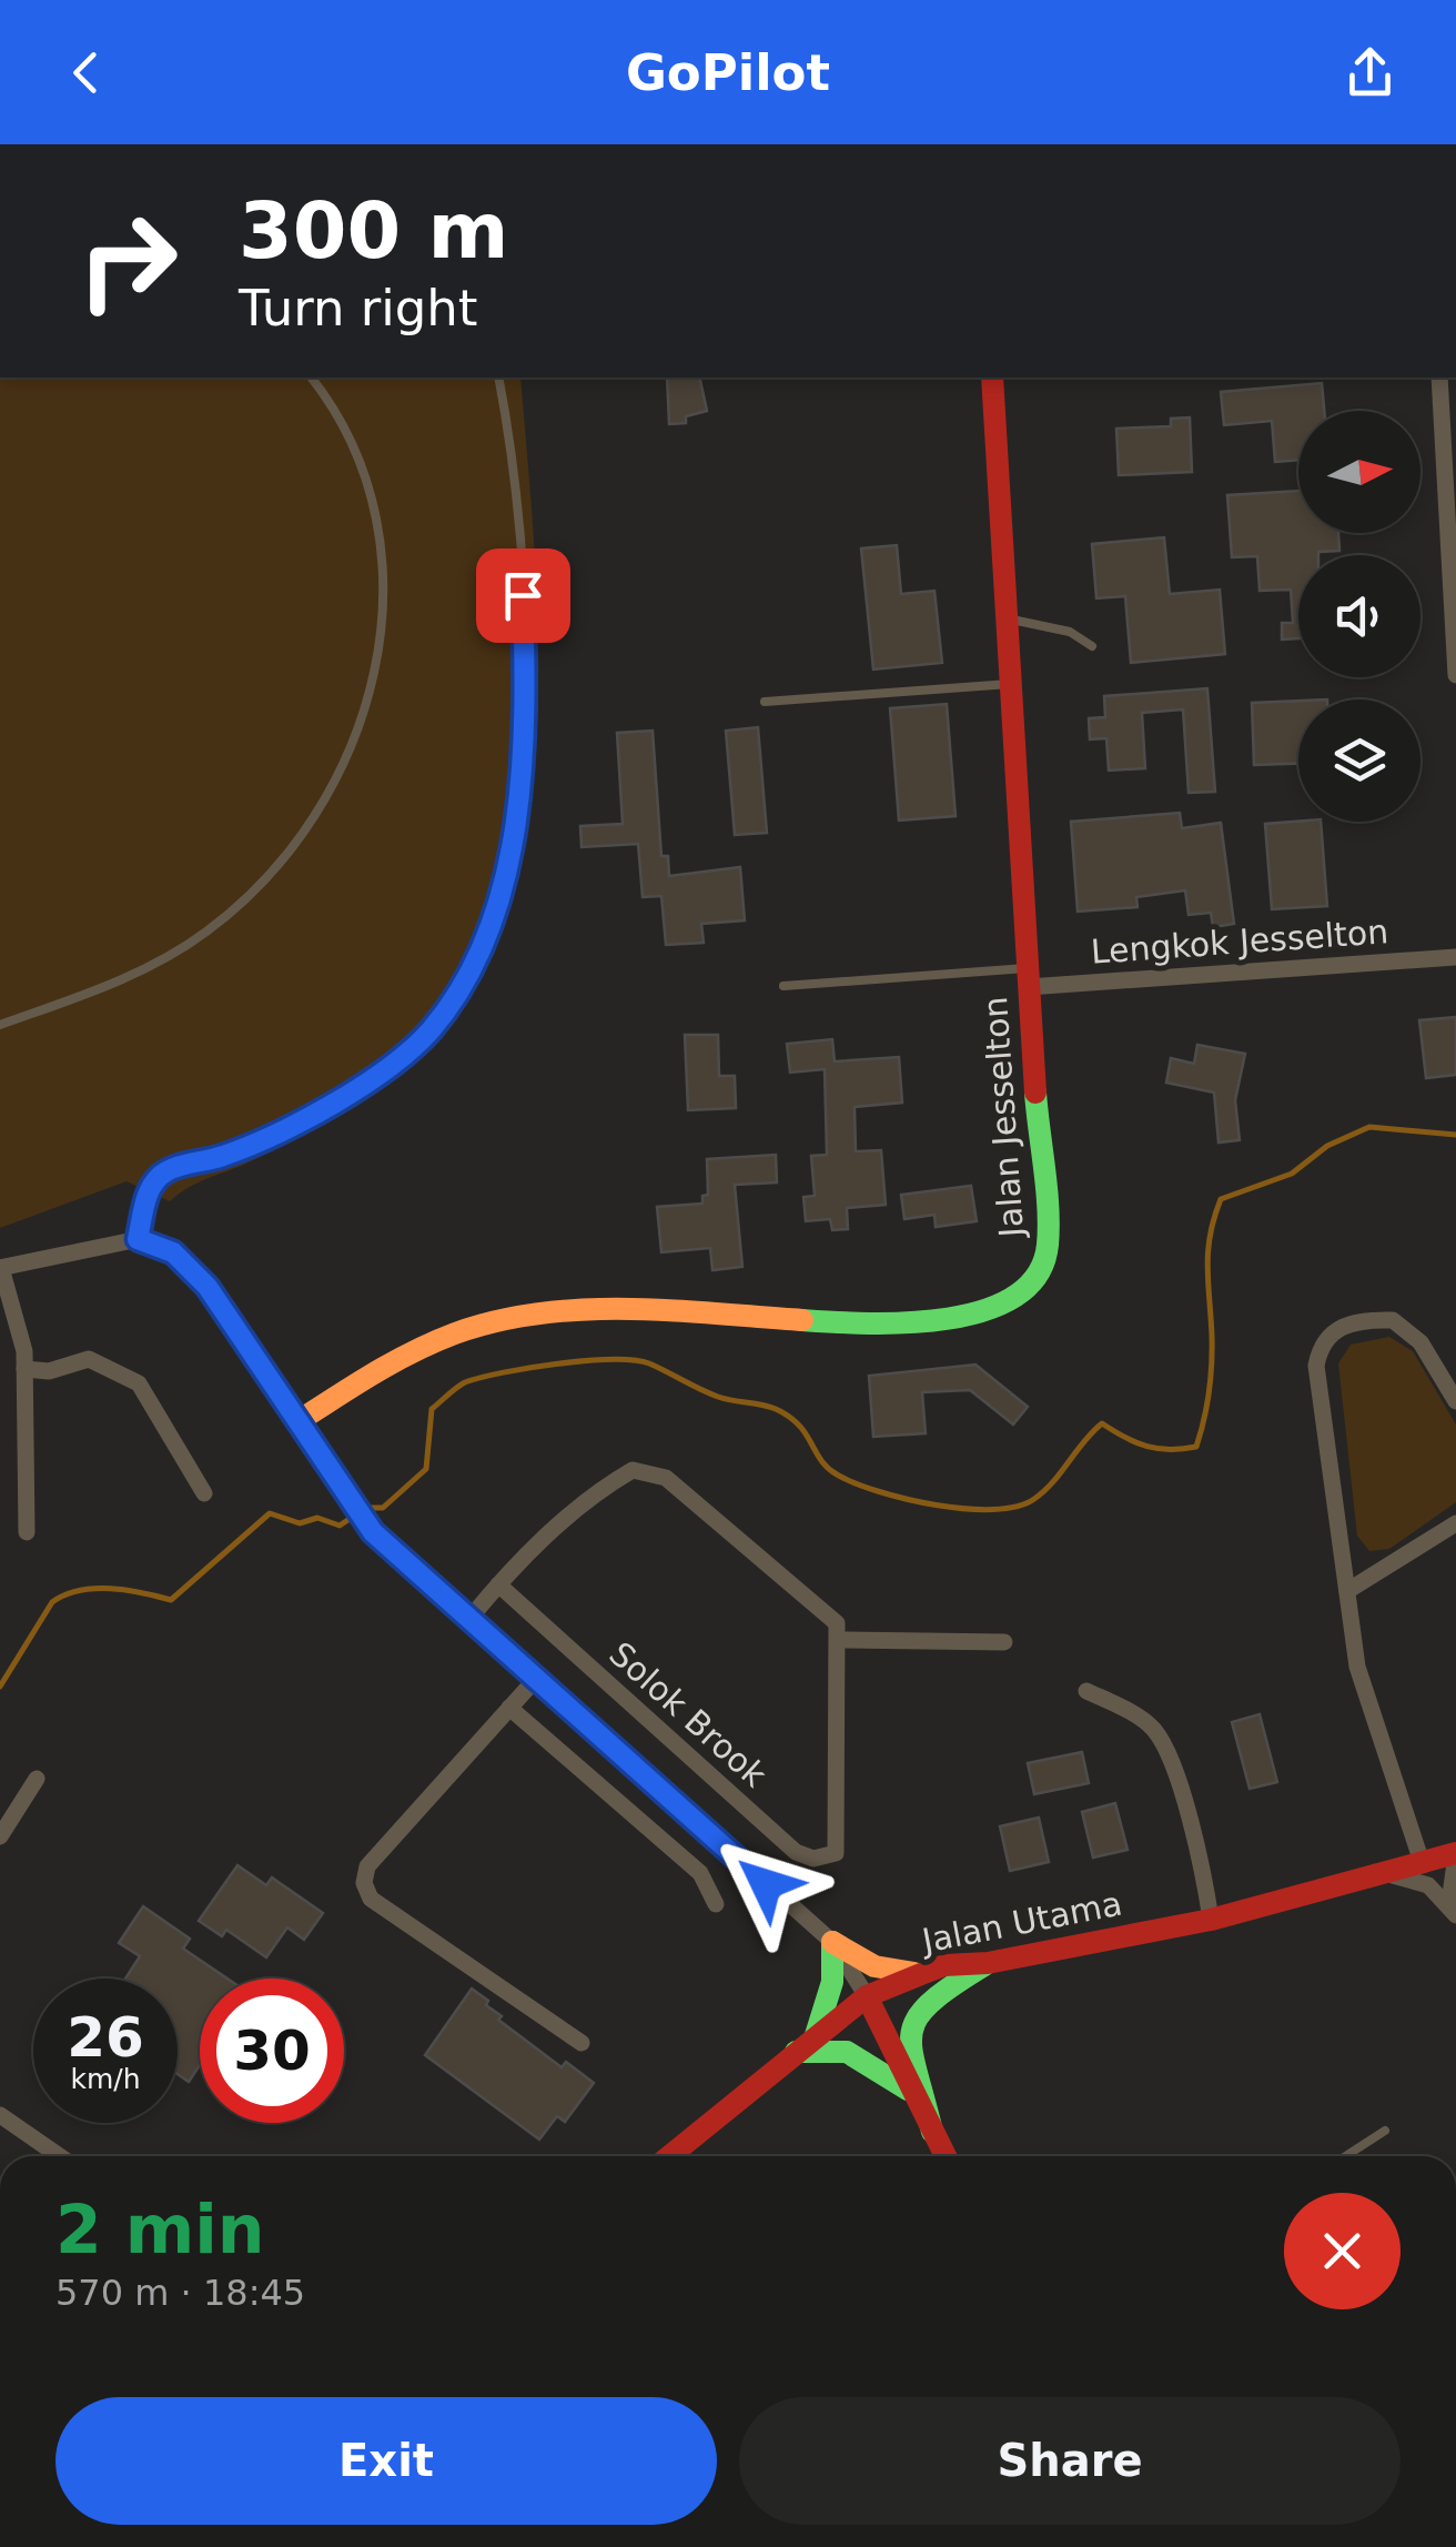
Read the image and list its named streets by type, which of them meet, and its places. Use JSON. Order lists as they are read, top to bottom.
{
  "streets": {
    "street": [
      "Lengkok Jesselton",
      "Jalan Jesselton",
      "Solok Brook",
      "Jalan Utama"
    ]
  },
  "crossings": [
    ["Lengkok Jesselton", "Jalan Jesselton"]
  ],
  "north": "right",
  "page": {
    "header": "GoPilot",
    "turn": ["300 m", "Turn right"],
    "speed": "26 km/h",
    "limit": "30",
    "heading": ["2 min", "570 m · 18:45"],
    "buttons": ["Exit", "Share"]
  }
}
